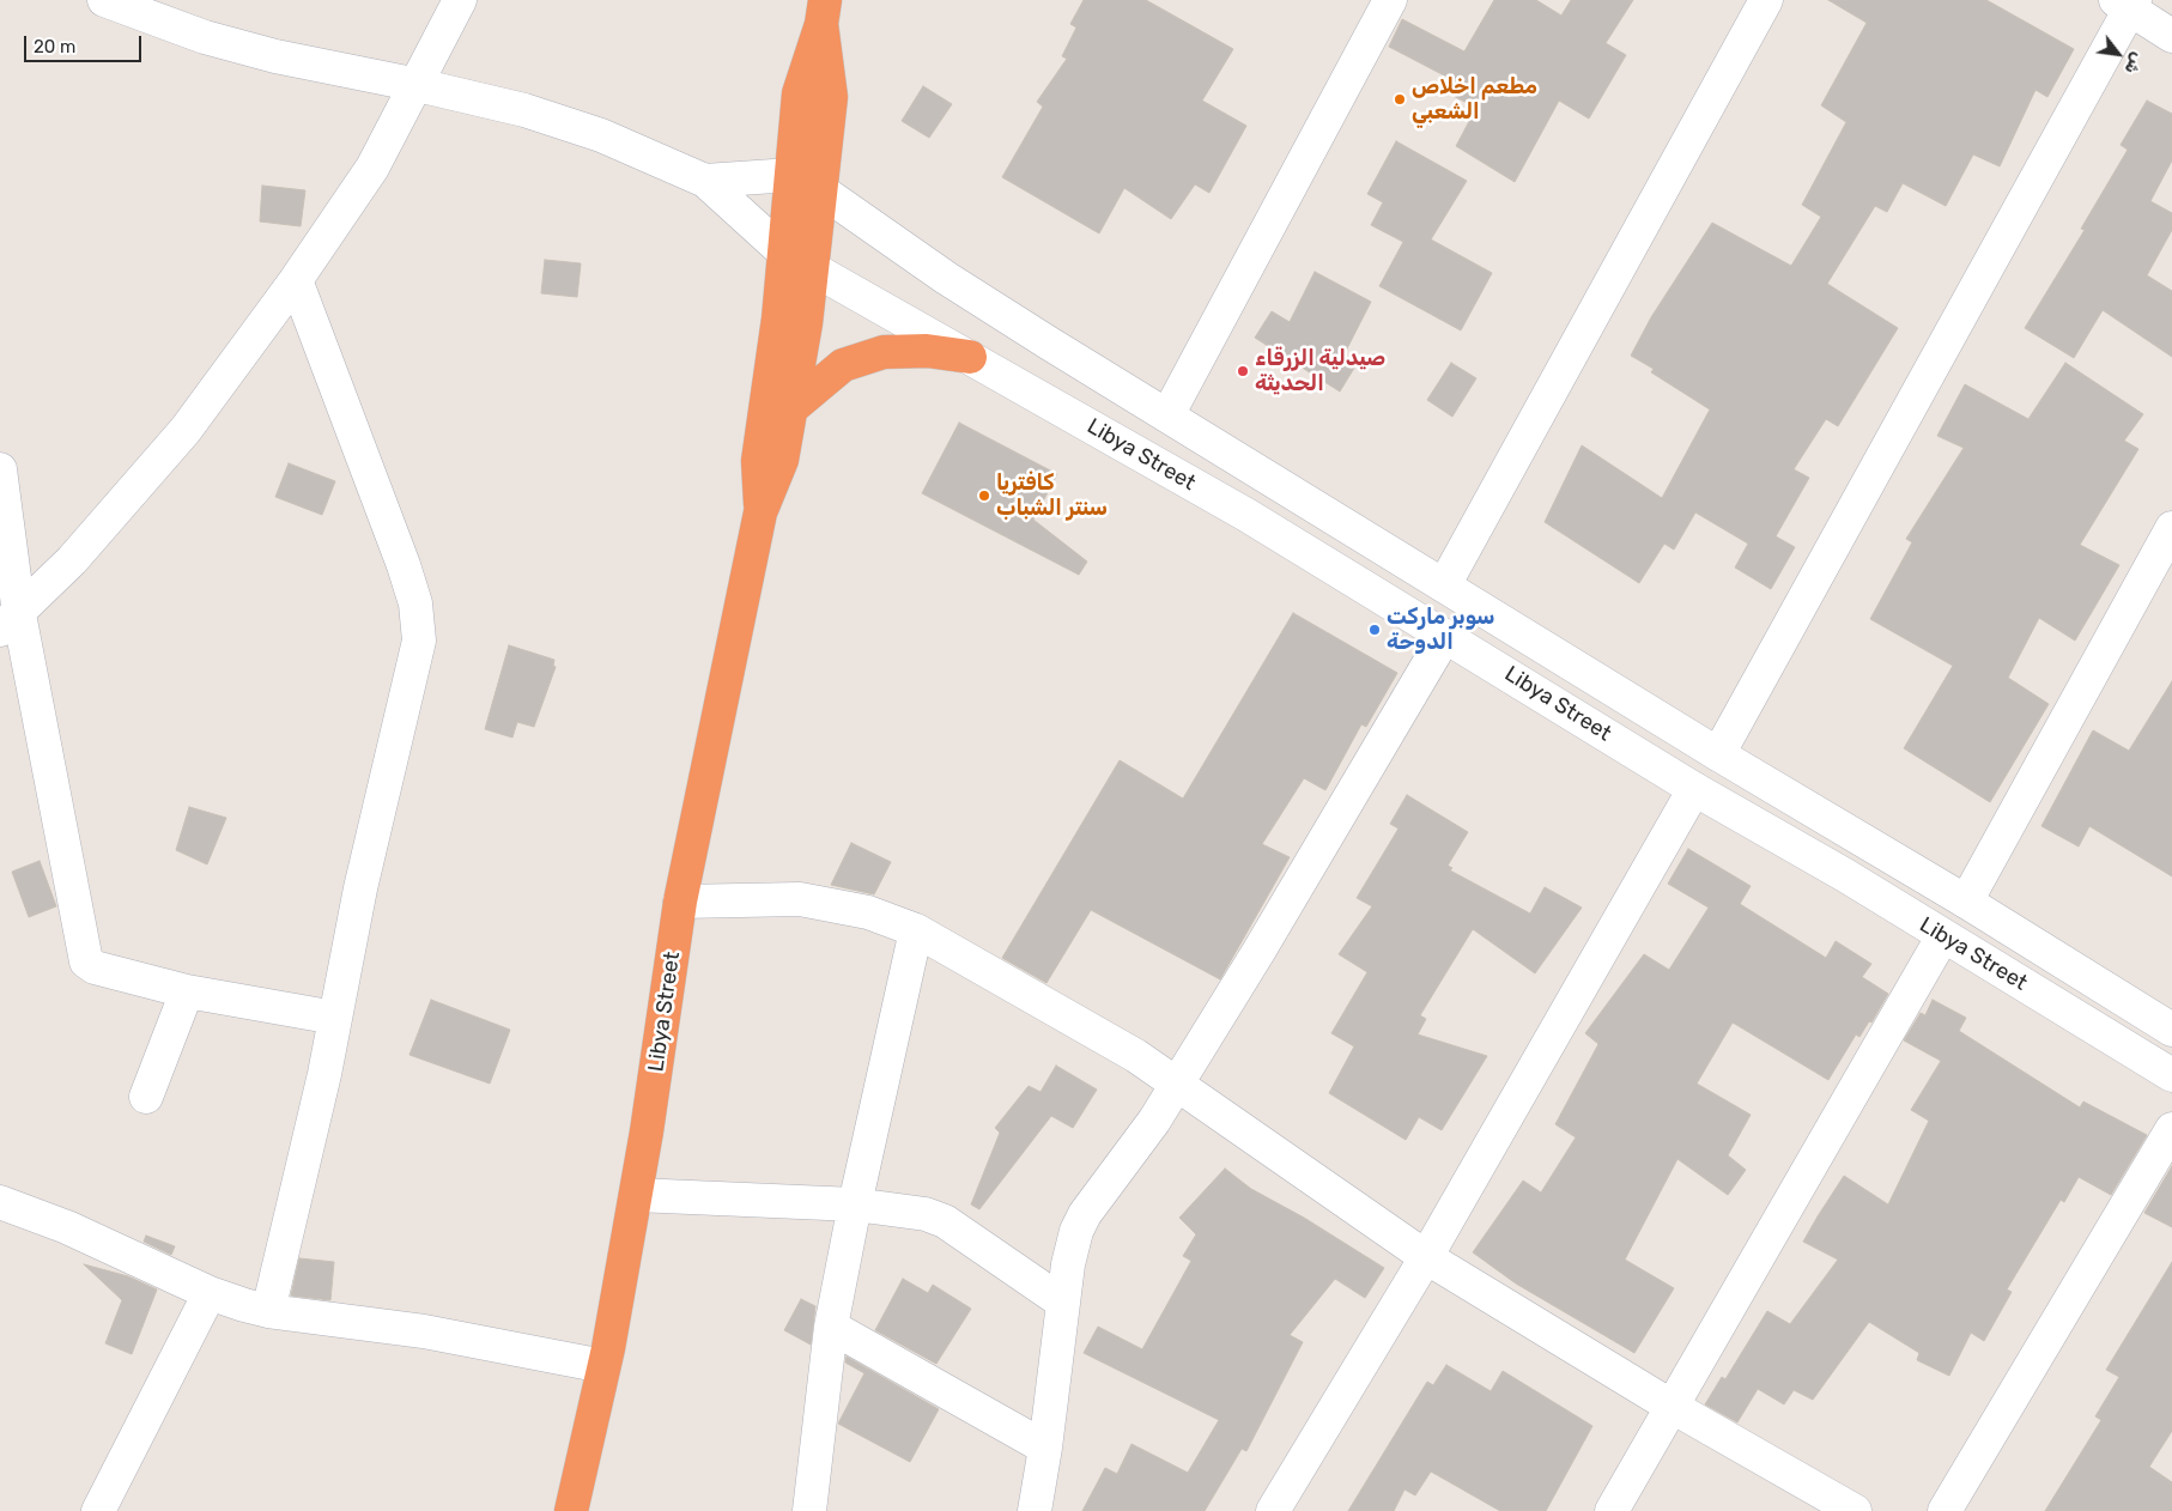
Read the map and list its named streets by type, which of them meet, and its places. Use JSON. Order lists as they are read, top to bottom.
{
  "streets": {
    "highway": ["Libya Street"]
  },
  "places": [
    "مطعم اخلاص الشعبي",
    "صيدلية الزرقاء الحديثة",
    "كافتريا سنتر الشباب",
    "سوبر ماركت الدوحة"
  ],
  "scale_bar": "20 m",
  "north": "bottom right"
}
